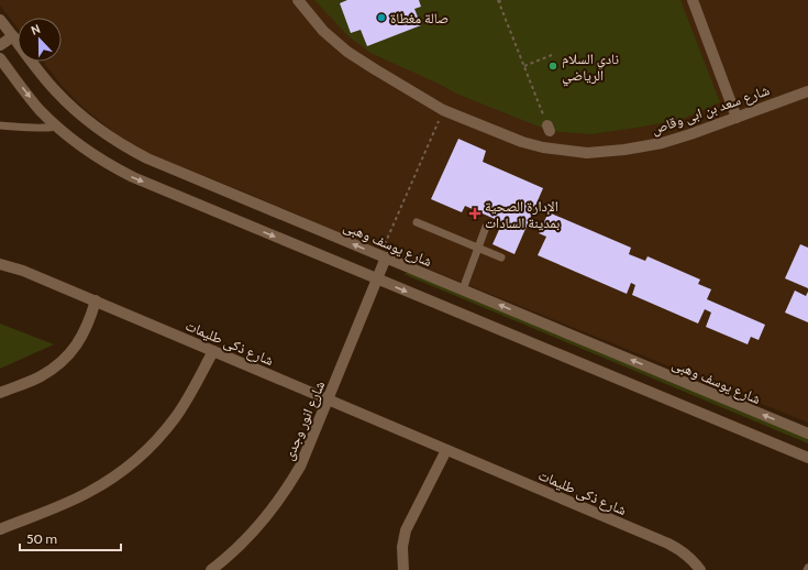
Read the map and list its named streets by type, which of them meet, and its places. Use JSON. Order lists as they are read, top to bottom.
{
  "streets": {
    "street": [
      "شارع سعد بن ابى وقاص",
      "شارع يوسف وهبى",
      "شارع ذكى طليمات",
      "شارع انور وجدى"
    ]
  },
  "crossings": [
    ["شارع يوسف وهبى", "شارع انور وجدى"],
    ["شارع ذكى طليمات", "شارع انور وجدى"]
  ],
  "places": {
    "other": ["صالة مغطاة", "نادي السلام الرياضي"],
    "health": ["الإدارة الصحية بمدينة السادات"]
  },
  "scale_bar": "50 m",
  "north": "top"
}
